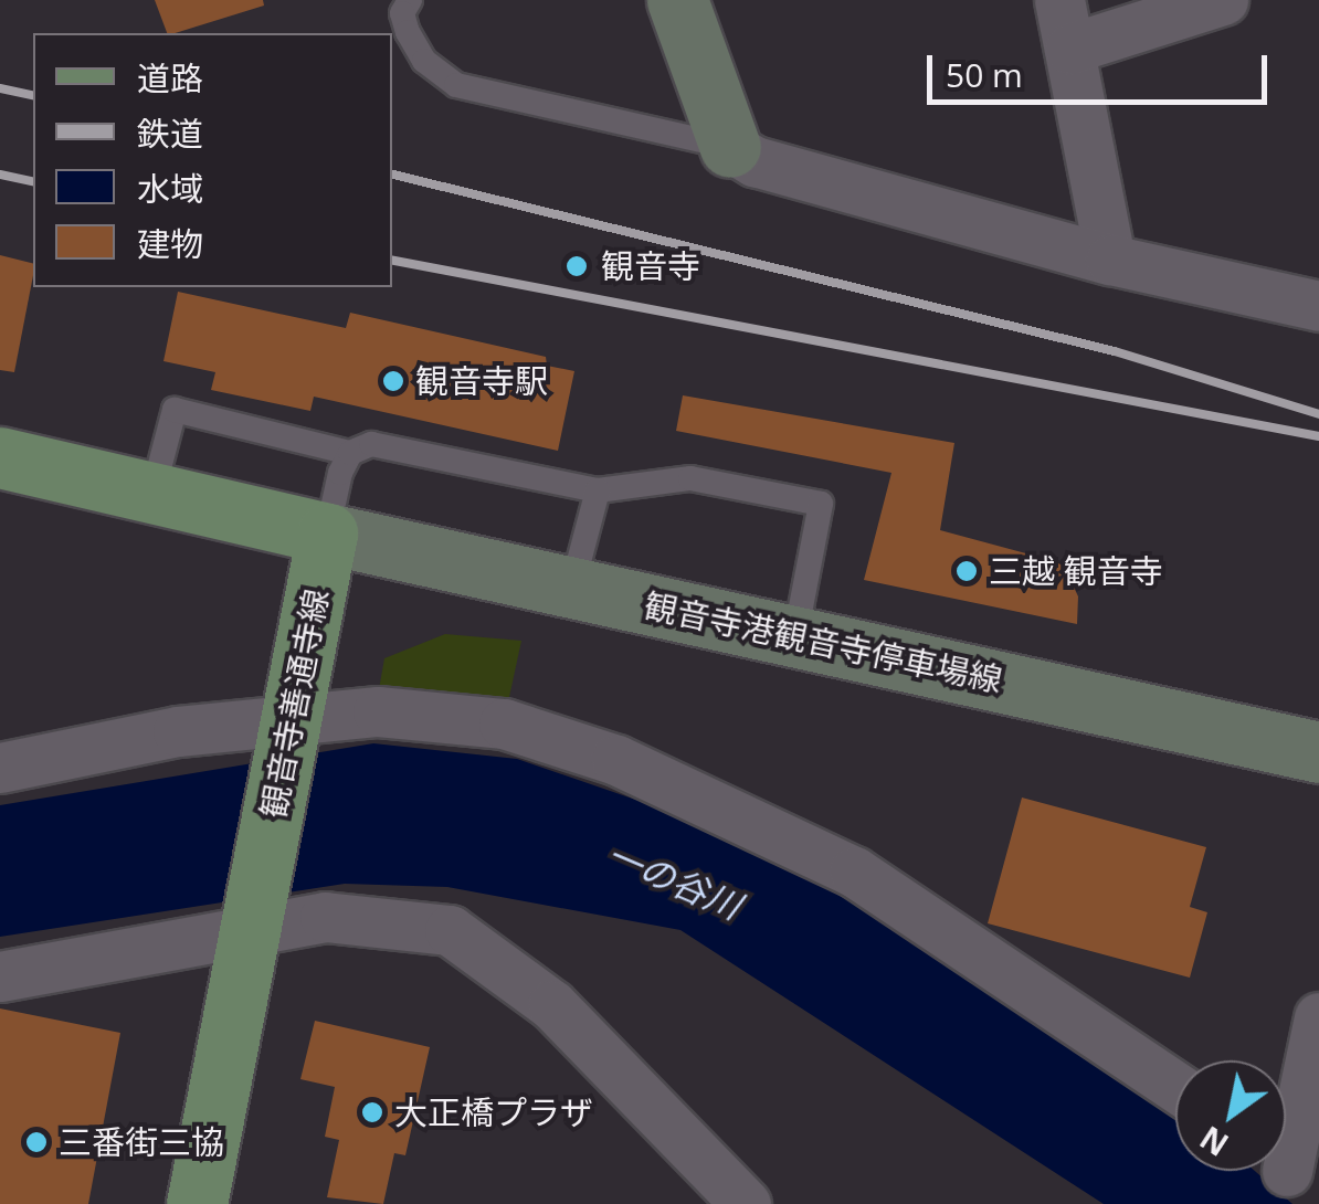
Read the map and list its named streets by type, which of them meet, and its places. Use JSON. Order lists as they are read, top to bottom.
{
  "streets": {
    "main road": ["観音寺港観音寺停車場線", "観音寺善通寺線"]
  },
  "crossings": [
    ["観音寺港観音寺停車場線", "観音寺善通寺線"]
  ],
  "water": ["一の谷川"],
  "places": [
    "観音寺",
    "観音寺駅",
    "三越 観音寺",
    "大正橋プラザ",
    "三番街三協"
  ],
  "legend": [
    "道路",
    "鉄道",
    "水域",
    "建物"
  ],
  "scale_bar": "50 m",
  "north": "bottom left"
}
